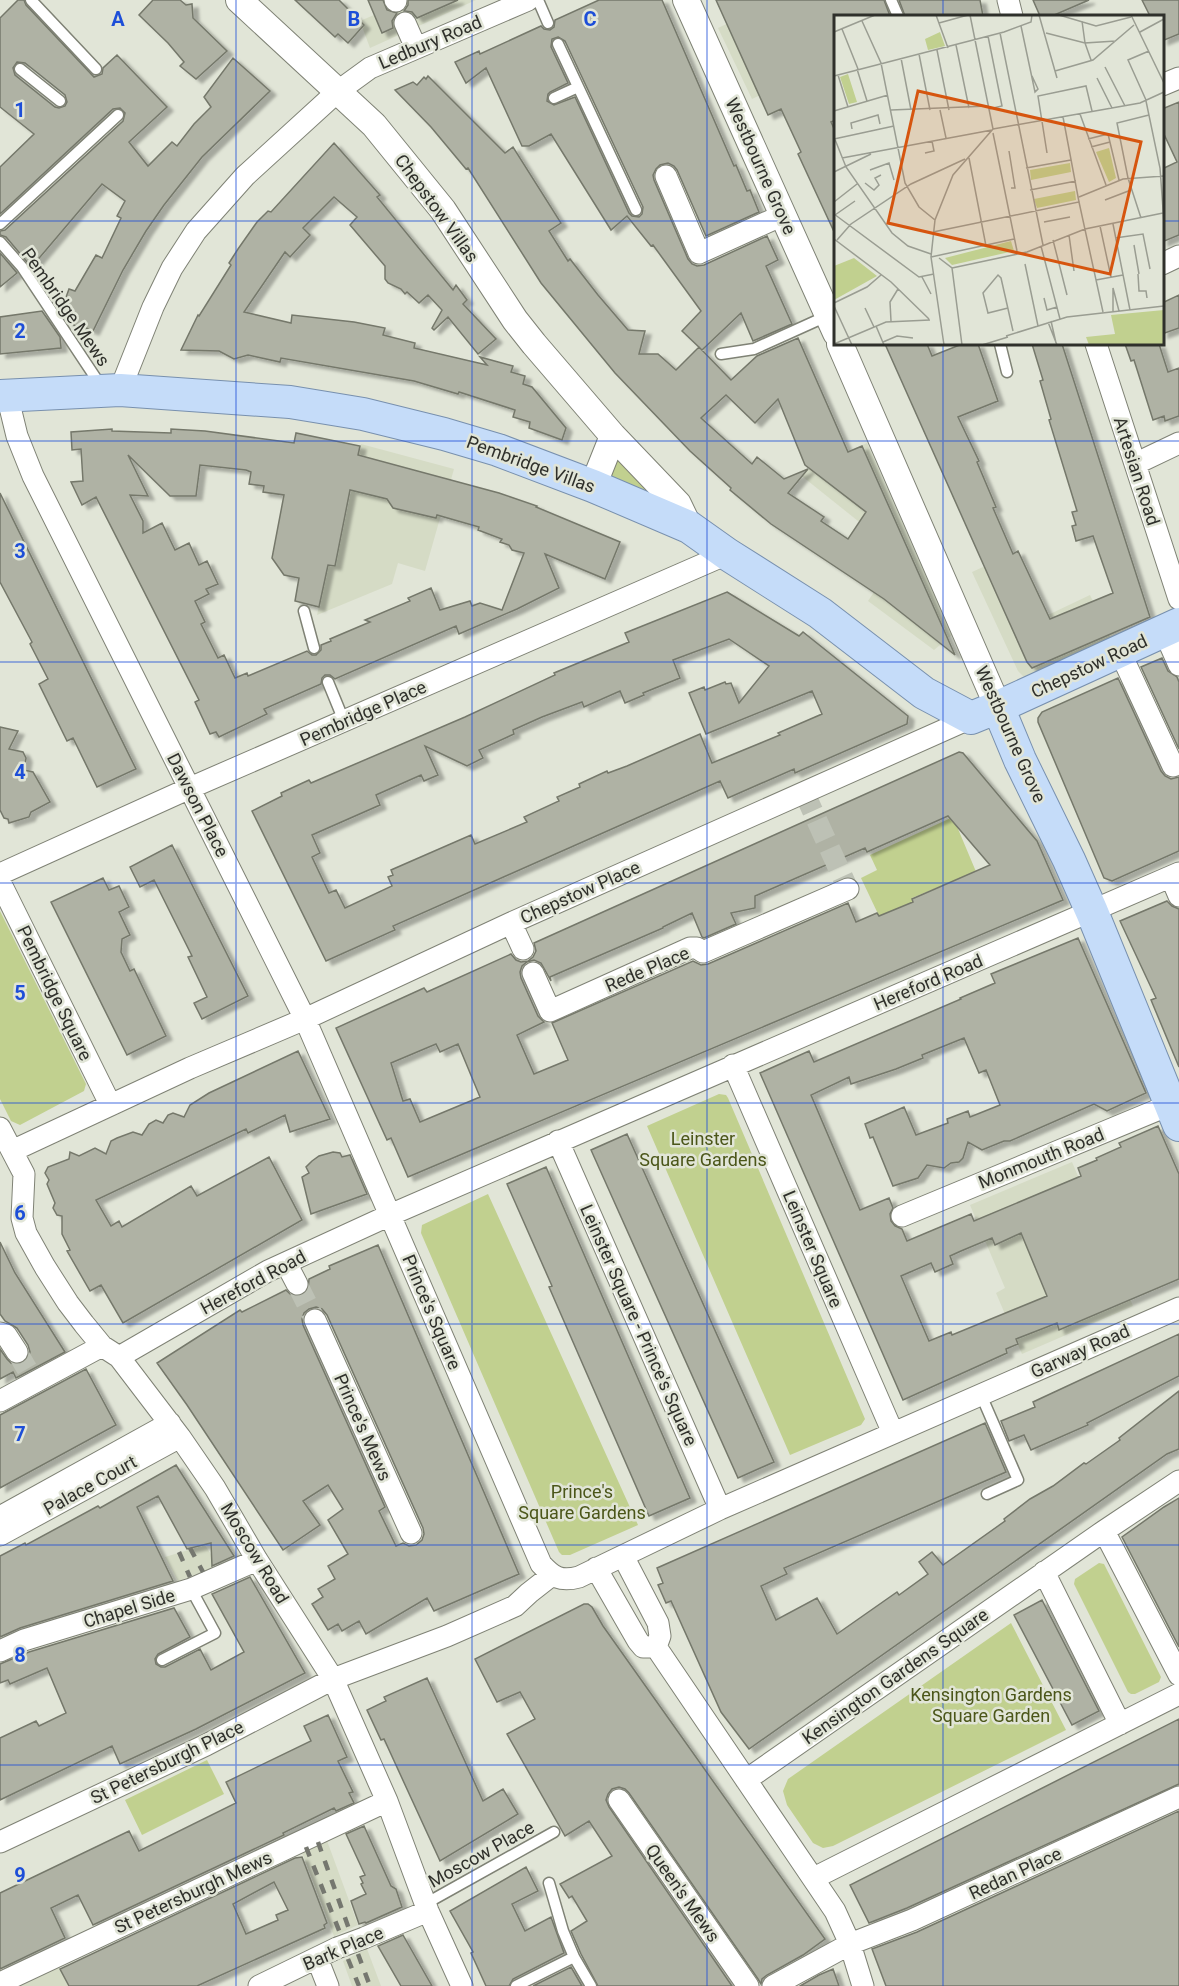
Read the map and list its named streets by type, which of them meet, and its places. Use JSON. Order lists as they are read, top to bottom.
{
  "streets": {
    "main road": ["Westbourne Grove", "Pembridge Villas", "Chepstow Road"],
    "street": [
      "Ledbury Road",
      "Chepstow Villas",
      "Artesian Road",
      "Pembridge Place",
      "Dawson Place",
      "Chepstow Place",
      "Rede Place",
      "Hereford Road",
      "Pembridge Square",
      "Monmouth Road",
      "Leinster Square",
      "Prince's Square",
      "Leinster Square - Prince's Square",
      "Garway Road",
      "Prince's Mews",
      "Palace Court",
      "Moscow Road",
      "Chapel Side",
      "Kensington Gardens Square",
      "St Petersburgh Place",
      "Redan Place",
      "St Petersburgh Mews",
      "Queen's Mews",
      "Bark Place"
    ],
    "lane": ["Pembridge Mews", "Moscow Place"]
  },
  "crossings": [
    ["Ledbury Road", "Chepstow Villas"],
    ["Ledbury Road", "Pembridge Mews"],
    ["Ledbury Road", "Pembridge Villas"],
    ["Westbourne Grove", "Pembridge Villas"],
    ["Westbourne Grove", "Chepstow Road"],
    ["Westbourne Grove", "Chepstow Place"],
    ["Westbourne Grove", "Hereford Road"],
    ["Westbourne Grove", "Monmouth Road"],
    ["Chepstow Villas", "Pembridge Villas"],
    ["Pembridge Mews", "Pembridge Villas"],
    ["Pembridge Villas", "Chepstow Road"],
    ["Pembridge Villas", "Pembridge Place"],
    ["Pembridge Villas", "Dawson Place"],
    ["Pembridge Villas", "Chepstow Place"],
    ["Chepstow Road", "Chepstow Place"],
    ["Pembridge Place", "Dawson Place"],
    ["Dawson Place", "Chepstow Place"],
    ["Dawson Place", "Hereford Road"],
    ["Dawson Place", "Prince's Square"],
    ["Chepstow Place", "Pembridge Square"],
    ["Hereford Road", "Leinster Square"],
    ["Hereford Road", "Prince's Square"],
    ["Hereford Road", "Leinster Square - Prince's Square"],
    ["Hereford Road", "Moscow Road"],
    ["Prince's Square", "St Petersburgh Place"],
    ["Palace Court", "Moscow Road"],
    ["Moscow Road", "Chapel Side"],
    ["Moscow Road", "St Petersburgh Place"],
    ["Moscow Road", "Moscow Place"],
    ["Moscow Road", "St Petersburgh Mews"],
    ["Moscow Road", "Bark Place"],
    ["Moscow Place", "Bark Place"]
  ],
  "parks": ["Leinster Square Gardens", "Prince's Square Gardens", "Kensington Gardens Square Garden"],
  "grid": {
    "columns": ["A", "B", "C"],
    "rows": [
      "1",
      "2",
      "3",
      "4",
      "5",
      "6",
      "7",
      "8",
      "9"
    ]
  }
}
